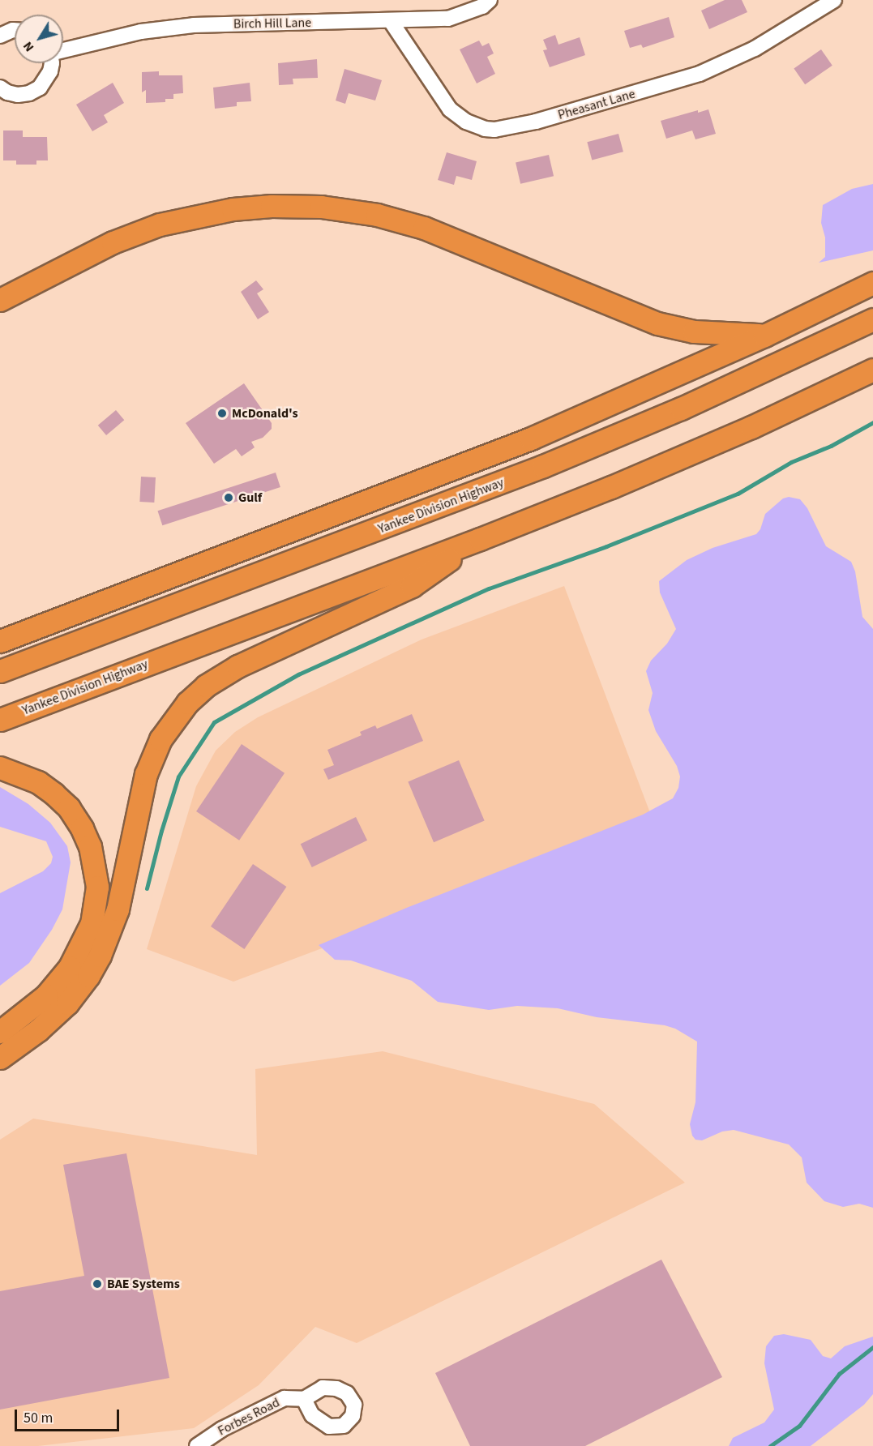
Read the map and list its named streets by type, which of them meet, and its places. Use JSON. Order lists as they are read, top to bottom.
{
  "streets": {
    "highway": ["Yankee Division Highway"],
    "street": ["Birch Hill Lane", "Pheasant Lane", "Forbes Road"]
  },
  "crossings": [
    ["Birch Hill Lane", "Pheasant Lane"]
  ],
  "places": ["McDonald's", "Gulf", "BAE Systems"],
  "scale_bar": "50 m",
  "north": "bottom left"
}
